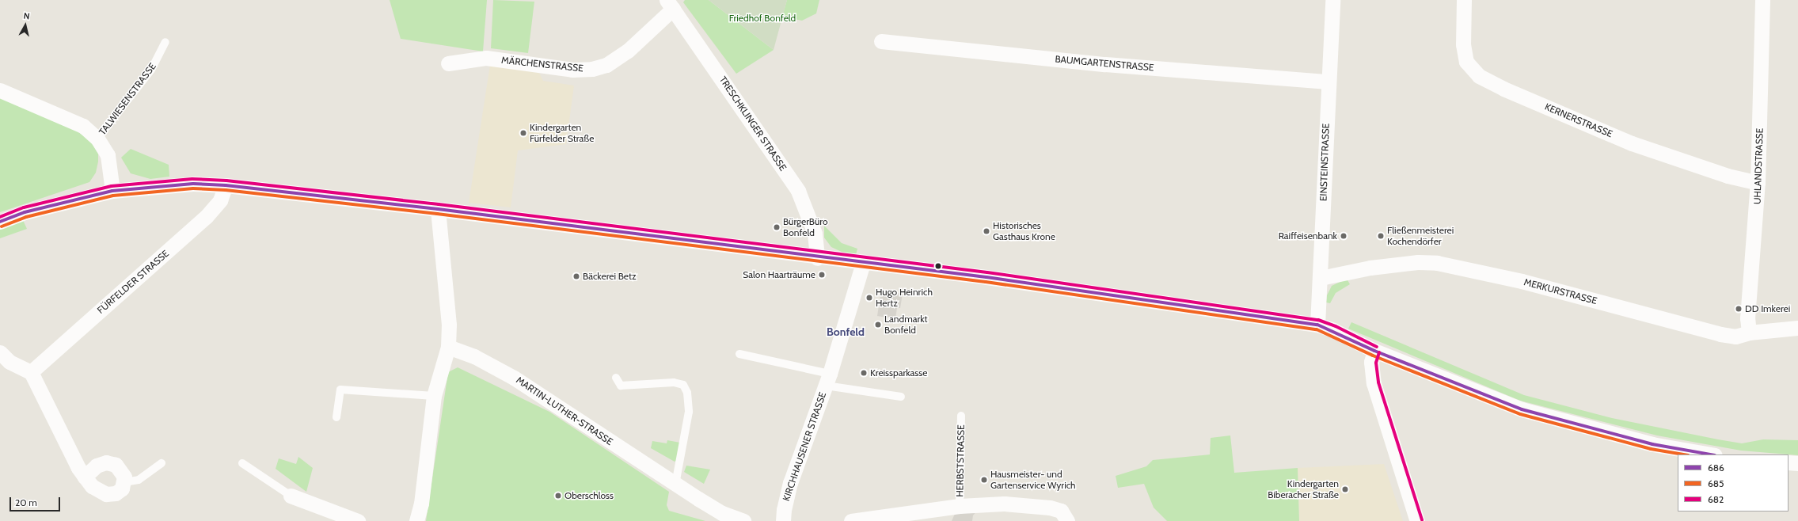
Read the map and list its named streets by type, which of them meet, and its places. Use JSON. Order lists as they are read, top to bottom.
{
  "streets": {
    "street": [
      "BAUMGARTENSTRASSE",
      "MÄRCHENSTRASSE",
      "TALWIESENSTRASSE",
      "KERNERSTRASSE",
      "TRESCHKLINGER STRASSE",
      "EINSTEINSTRASSE",
      "UHLANDSTRASSE",
      "FÜRFELDER STRASSE",
      "MERKURSTRASSE",
      "MARTIN-LUTHER-STRASSE",
      "KIRCHHAUSENER STRASSE",
      "HERBSTSTRASSE"
    ]
  },
  "crossings": [
    ["BAUMGARTENSTRASSE", "EINSTEINSTRASSE"],
    ["MÄRCHENSTRASSE", "TRESCHKLINGER STRASSE"],
    ["KERNERSTRASSE", "UHLANDSTRASSE"],
    ["EINSTEINSTRASSE", "MERKURSTRASSE"],
    ["UHLANDSTRASSE", "MERKURSTRASSE"]
  ],
  "districts": ["Bonfeld"],
  "parks": ["Friedhof Bonfeld"],
  "places": [
    "Kindergarten Fürfelder Straße",
    "BürgerBüro Bonfeld",
    "Historisches Gasthaus Krone",
    "Raiffeisenbank",
    "Fließenmeisterei Kochendörfer",
    "Salon Haarträume",
    "Bäckerei Betz",
    "Hugo Heinrich Hertz",
    "DD Imkerei",
    "Landmarkt Bonfeld",
    "Kreissparkasse",
    "Hausmeister- und Gartenservice Wyrich",
    "Kindergarten Biberacher Straße",
    "Oberschloss"
  ],
  "lines": ["transit line 682", "transit line 686", "transit line 685"],
  "legend": ["686", "685", "682"],
  "scale_bar": "20 m",
  "north": "top"
}
